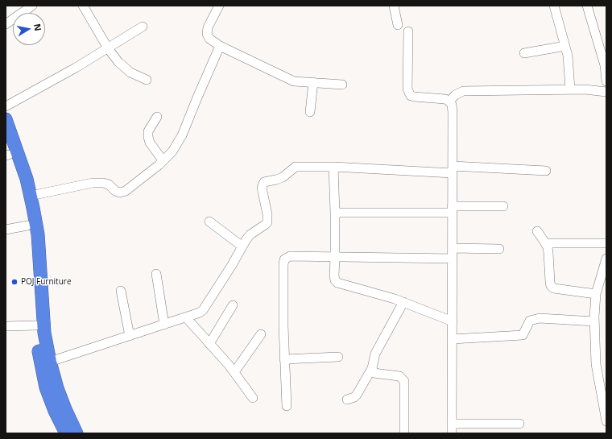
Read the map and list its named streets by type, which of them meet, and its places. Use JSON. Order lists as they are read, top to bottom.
{
  "places": ["POJ Furniture"],
  "north": "right"
}
